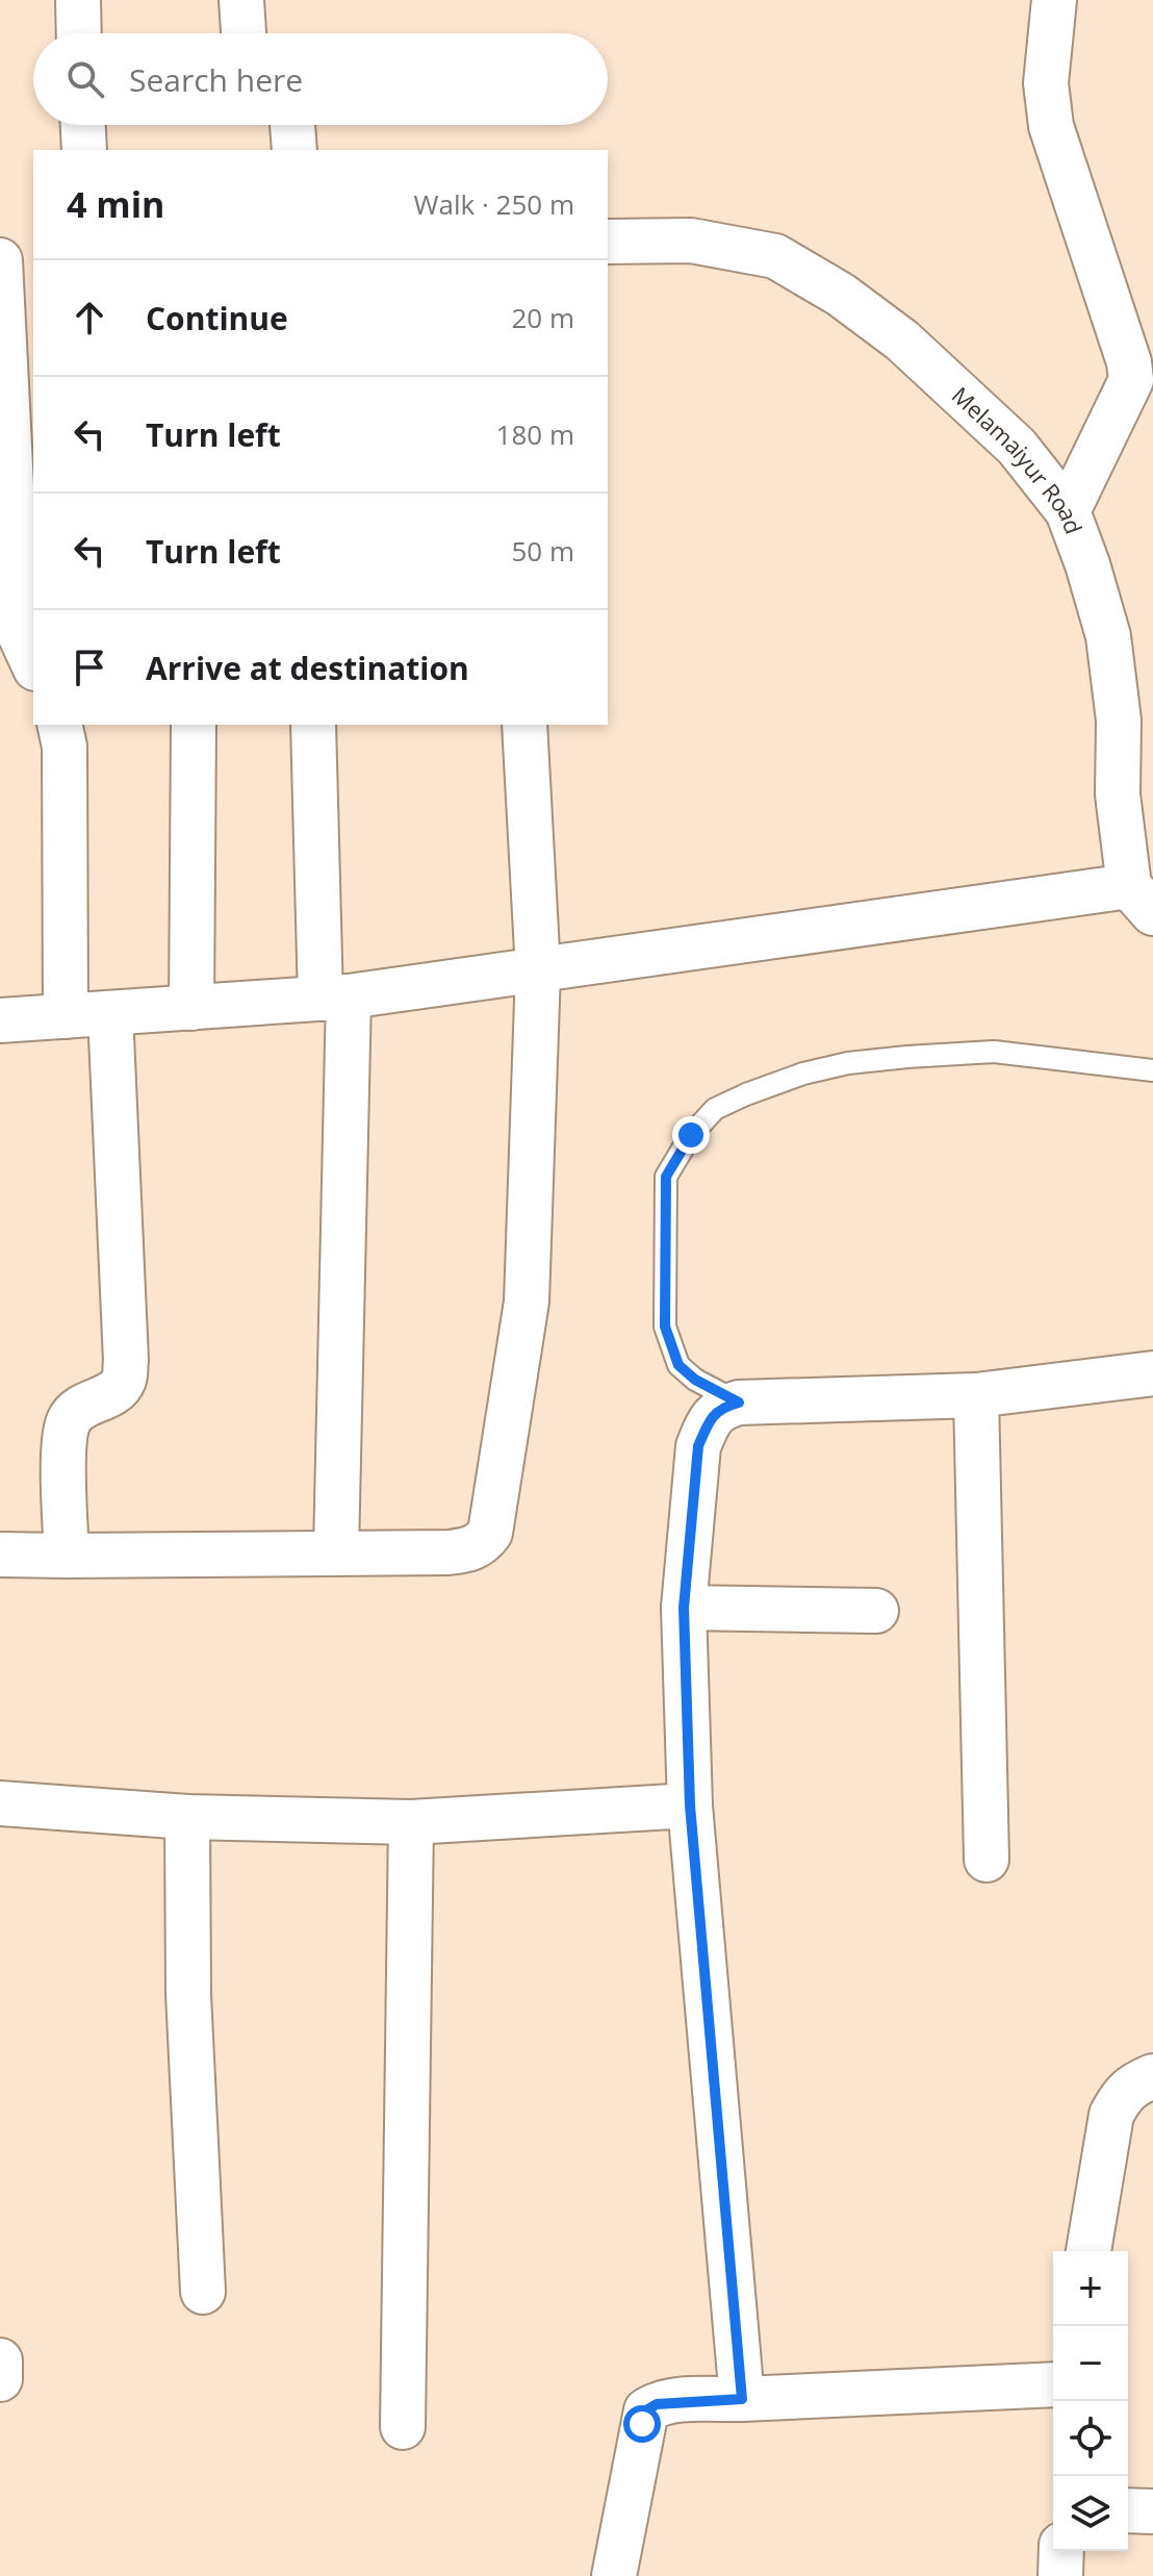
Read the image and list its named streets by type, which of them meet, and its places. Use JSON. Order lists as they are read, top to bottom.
{
  "streets": {
    "street": ["Melamaiyur Road"]
  },
  "page": {
    "search": "Search here",
    "heading": ["4 min", "Walk · 250 m"],
    "list": [
      ["Continue", "20 m"],
      ["Turn left", "180 m"],
      ["Turn left", "50 m"],
      "Arrive at destination"
    ],
    "map_buttons": ["+", "−"]
  }
}
